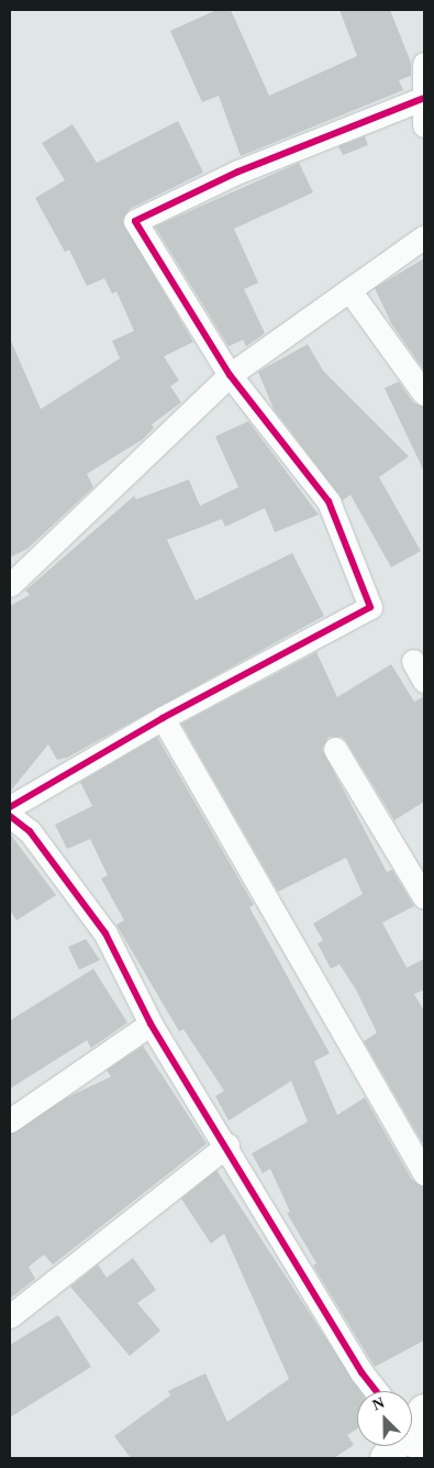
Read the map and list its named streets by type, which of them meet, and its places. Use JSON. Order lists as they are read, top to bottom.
{
  "north": "top left"
}
